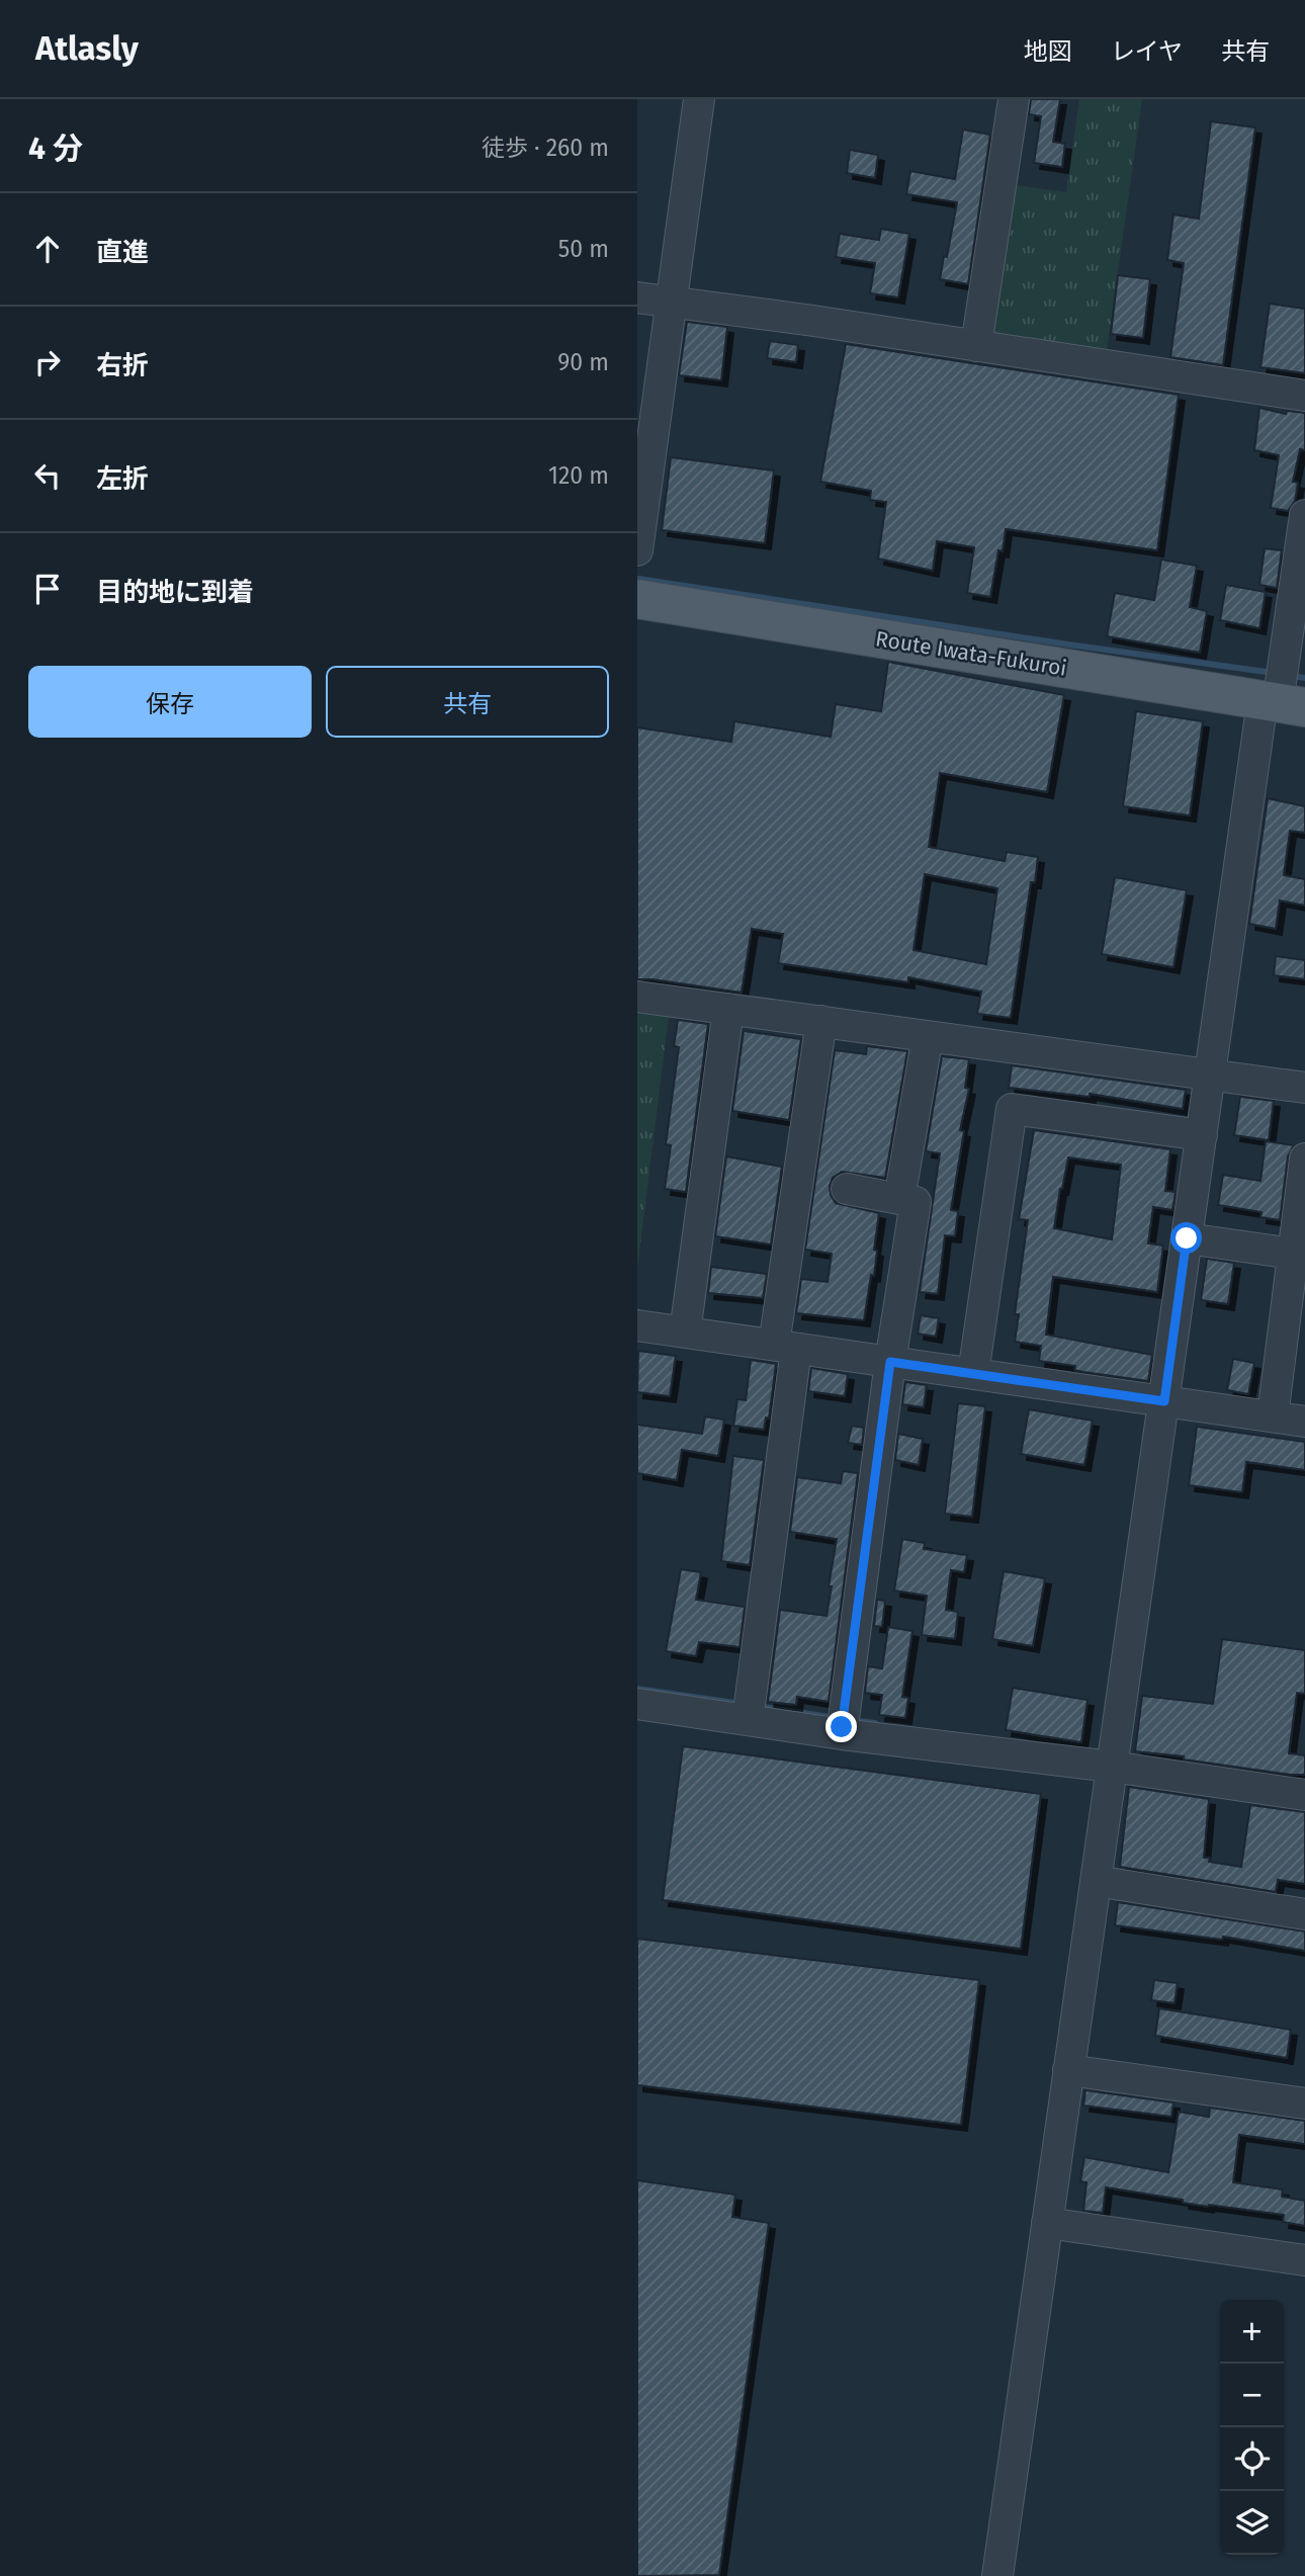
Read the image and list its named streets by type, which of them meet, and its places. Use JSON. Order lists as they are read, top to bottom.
{
  "streets": {
    "main road": ["Route Iwata-Fukuroi"]
  },
  "page": {
    "header": "Atlasly",
    "nav": ["地図", "レイヤ", "共有"],
    "heading": ["4 分", "徒歩 · 260 m"],
    "list": [
      ["直進", "50 m"],
      ["右折", "90 m"],
      ["左折", "120 m"],
      "目的地に到着"
    ],
    "buttons": ["保存", "共有"],
    "map_buttons": ["+", "−"]
  }
}
